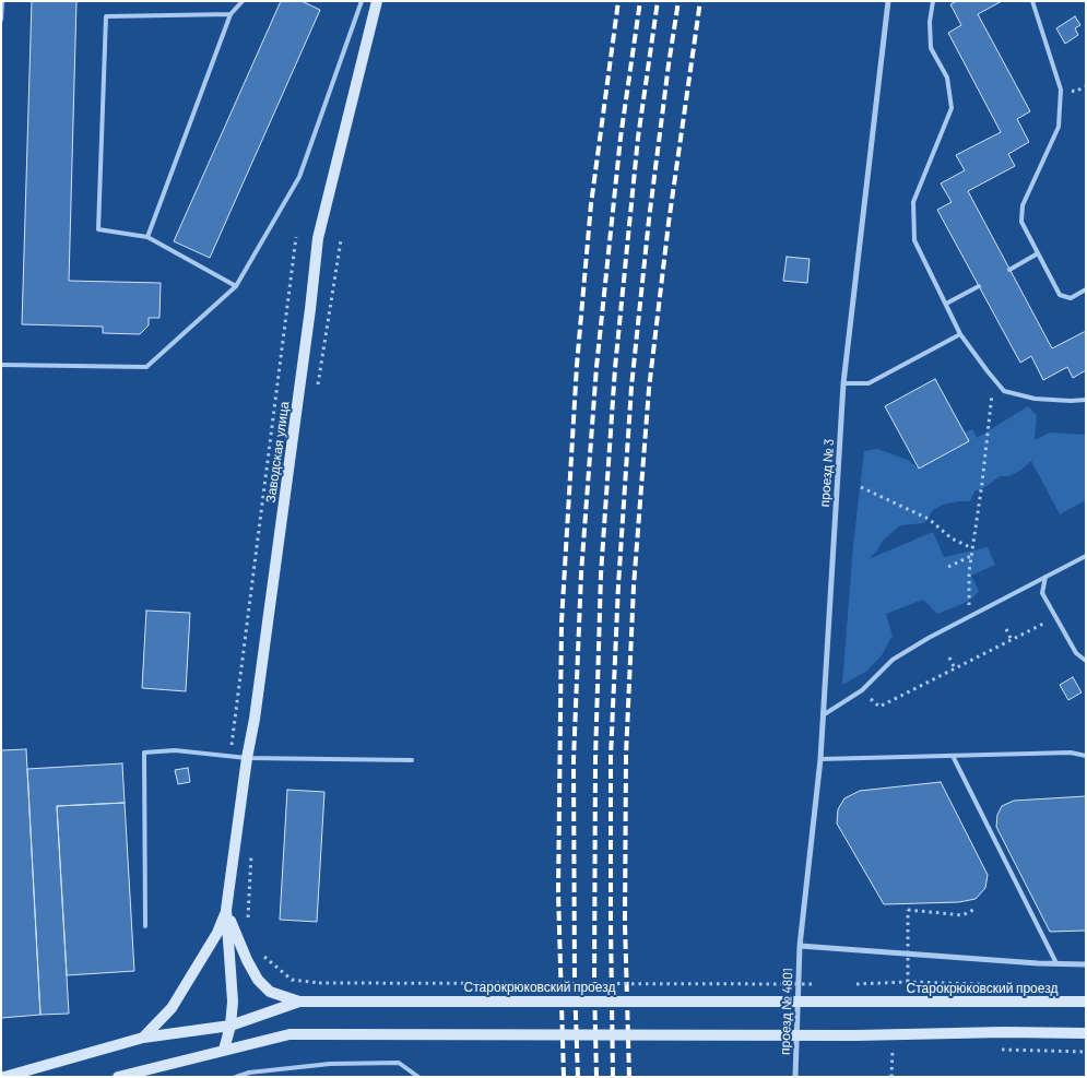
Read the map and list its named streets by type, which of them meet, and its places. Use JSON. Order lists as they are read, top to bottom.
{
  "streets": {
    "main road": ["Заводская улица", "Старокрюковский проезд"],
    "street": ["проезд № 3", "проезд № 4801"]
  },
  "crossings": [
    ["проезд № 3", "проезд № 4801"]
  ]
}
